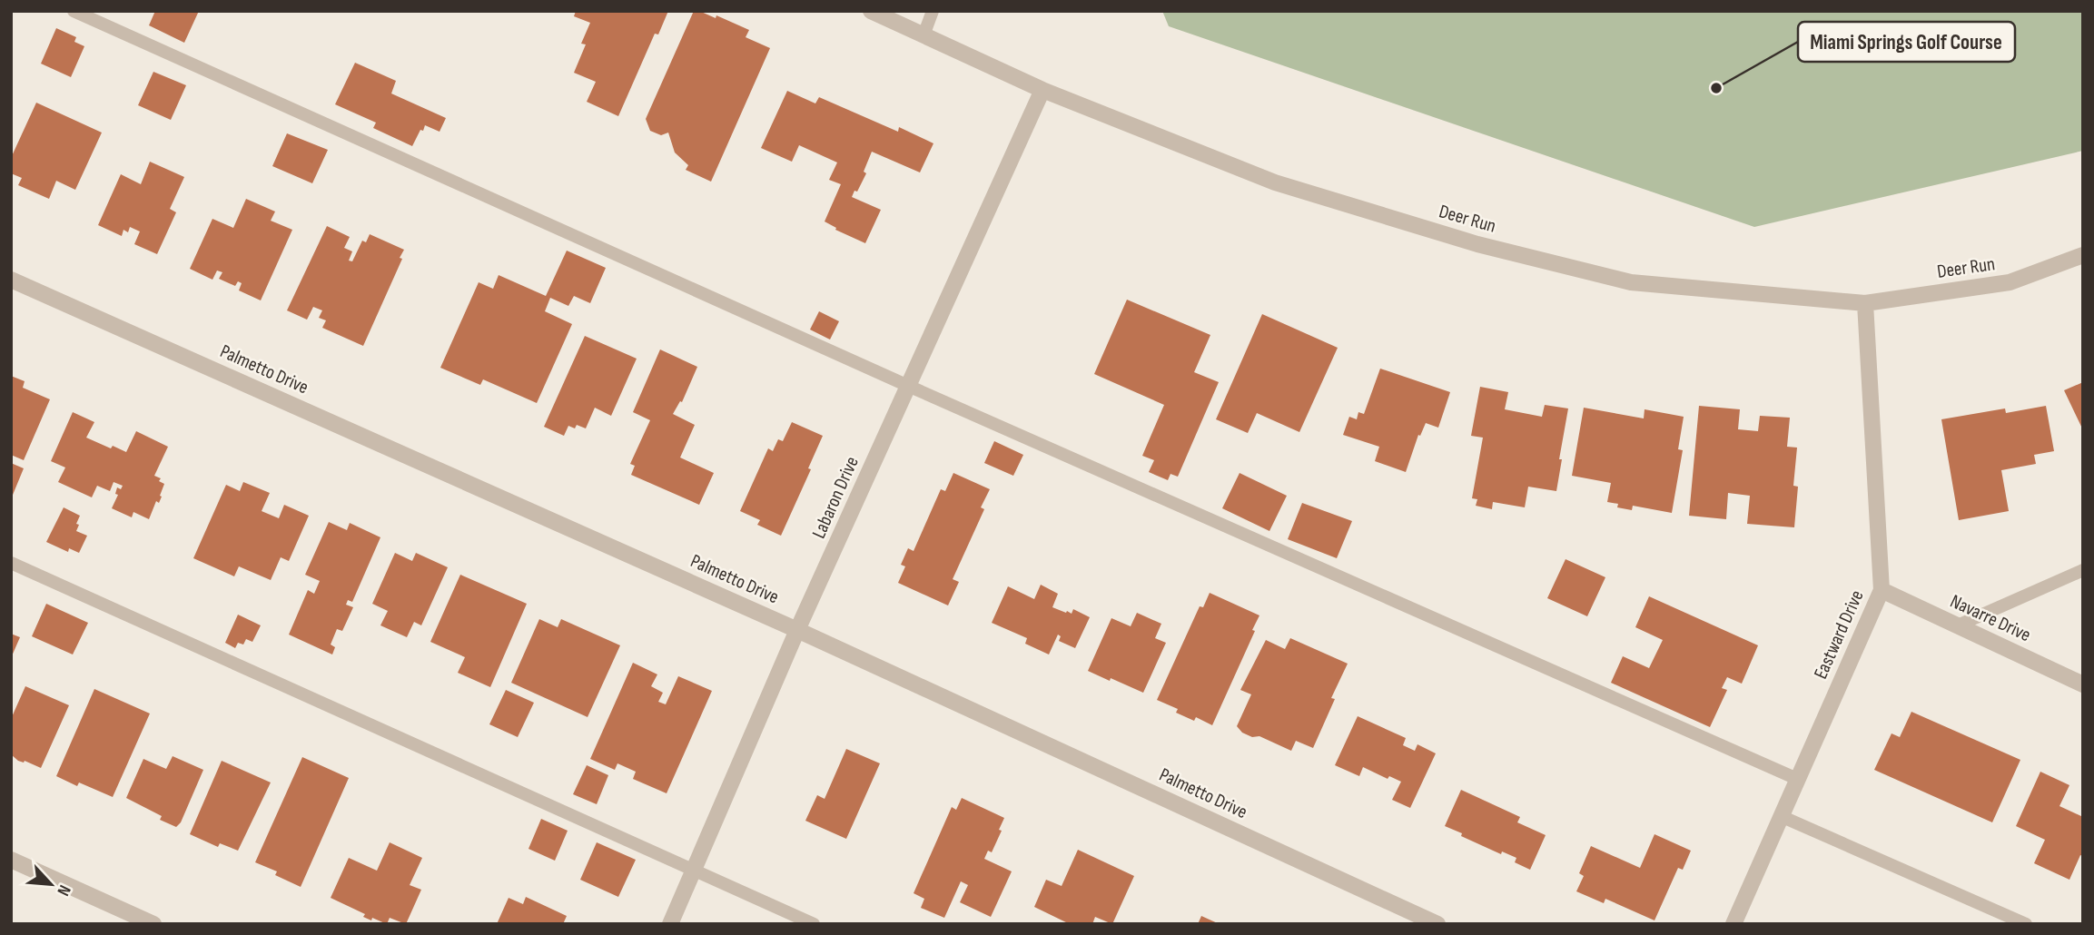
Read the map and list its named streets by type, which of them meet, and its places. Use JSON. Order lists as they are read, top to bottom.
{
  "streets": {
    "street": [
      "Deer Run",
      "Palmetto Drive",
      "Labaron Drive",
      "Navarre Drive",
      "Eastward Drive"
    ]
  },
  "crossings": [
    ["Deer Run", "Labaron Drive"],
    ["Deer Run", "Eastward Drive"],
    ["Palmetto Drive", "Labaron Drive"],
    ["Navarre Drive", "Eastward Drive"]
  ],
  "places": ["Miami Springs Golf Course"],
  "north": "bottom right"
}
